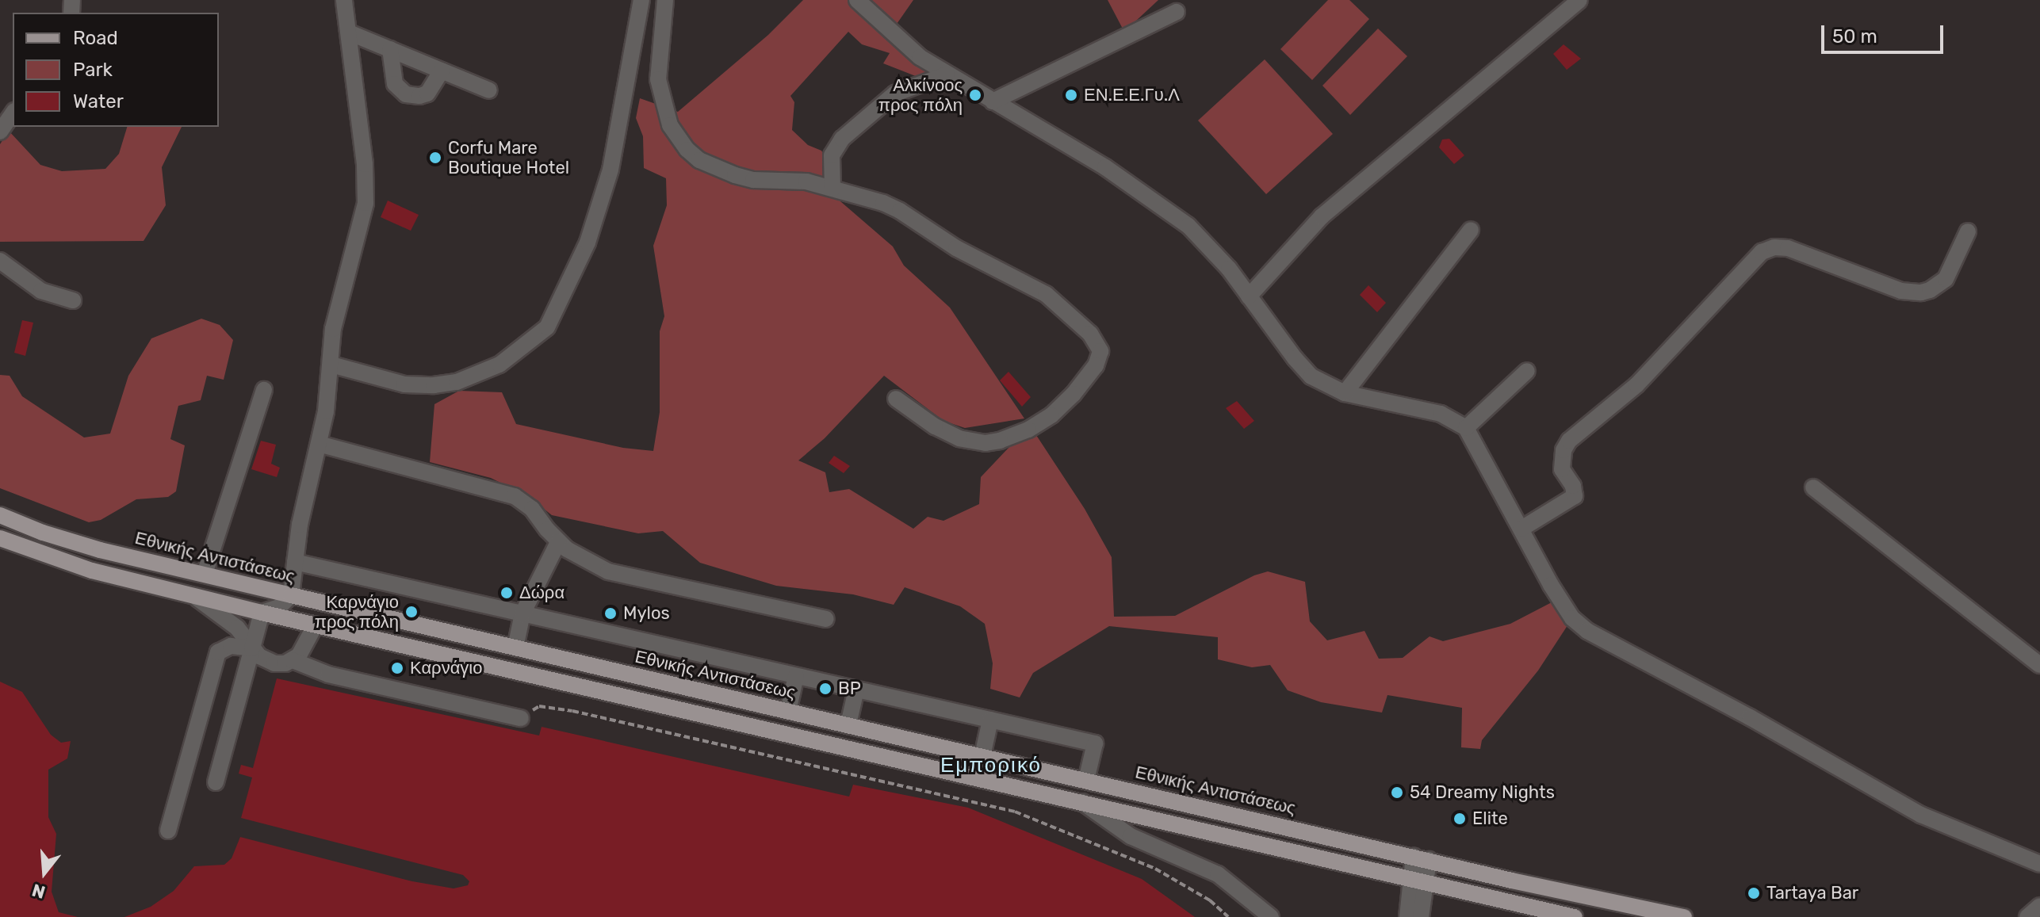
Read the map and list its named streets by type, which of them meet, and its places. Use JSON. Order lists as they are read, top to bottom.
{
  "streets": {
    "main road": ["Εθνικής Αντιστάσεως"]
  },
  "districts": ["Εμπορικό"],
  "places": [
    "Αλκίνοος προς πόλη",
    "ΕΝ.Ε.Ε.Γυ.Λ",
    "Corfu Mare Boutique Hotel",
    "Δώρα",
    "Καρνάγιο προς πόλη",
    "Mylos",
    "Καρνάγιο",
    "BP",
    "54 Dreamy Nights",
    "Elite",
    "Tartaya Bar"
  ],
  "legend": ["Road", "Park", "Water"],
  "scale_bar": "50 m",
  "north": "bottom"
}
